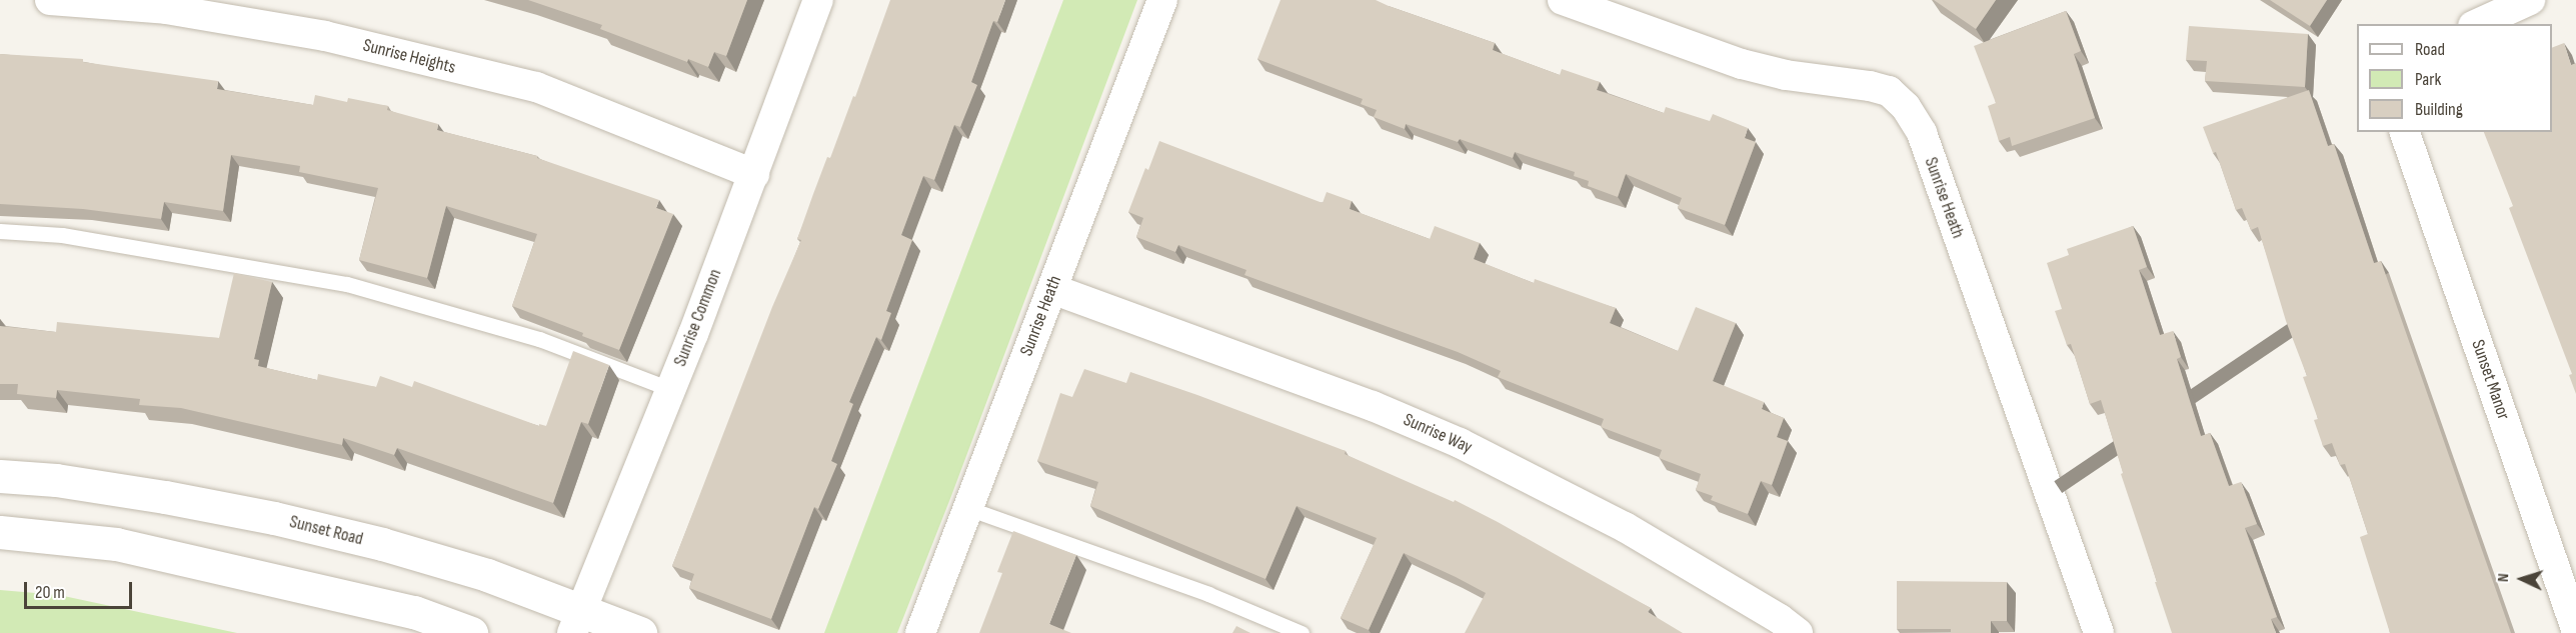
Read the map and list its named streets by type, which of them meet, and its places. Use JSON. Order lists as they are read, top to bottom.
{
  "streets": {
    "street": [
      "Sunrise Heights",
      "Sunrise Heath",
      "Sunrise Common",
      "Sunset Manor",
      "Sunrise Way",
      "Sunset Road"
    ]
  },
  "crossings": [
    ["Sunrise Heights", "Sunrise Common"],
    ["Sunrise Heath", "Sunrise Way"],
    ["Sunrise Common", "Sunset Road"]
  ],
  "legend": ["Road", "Park", "Building"],
  "scale_bar": "20 m",
  "north": "left"
}
